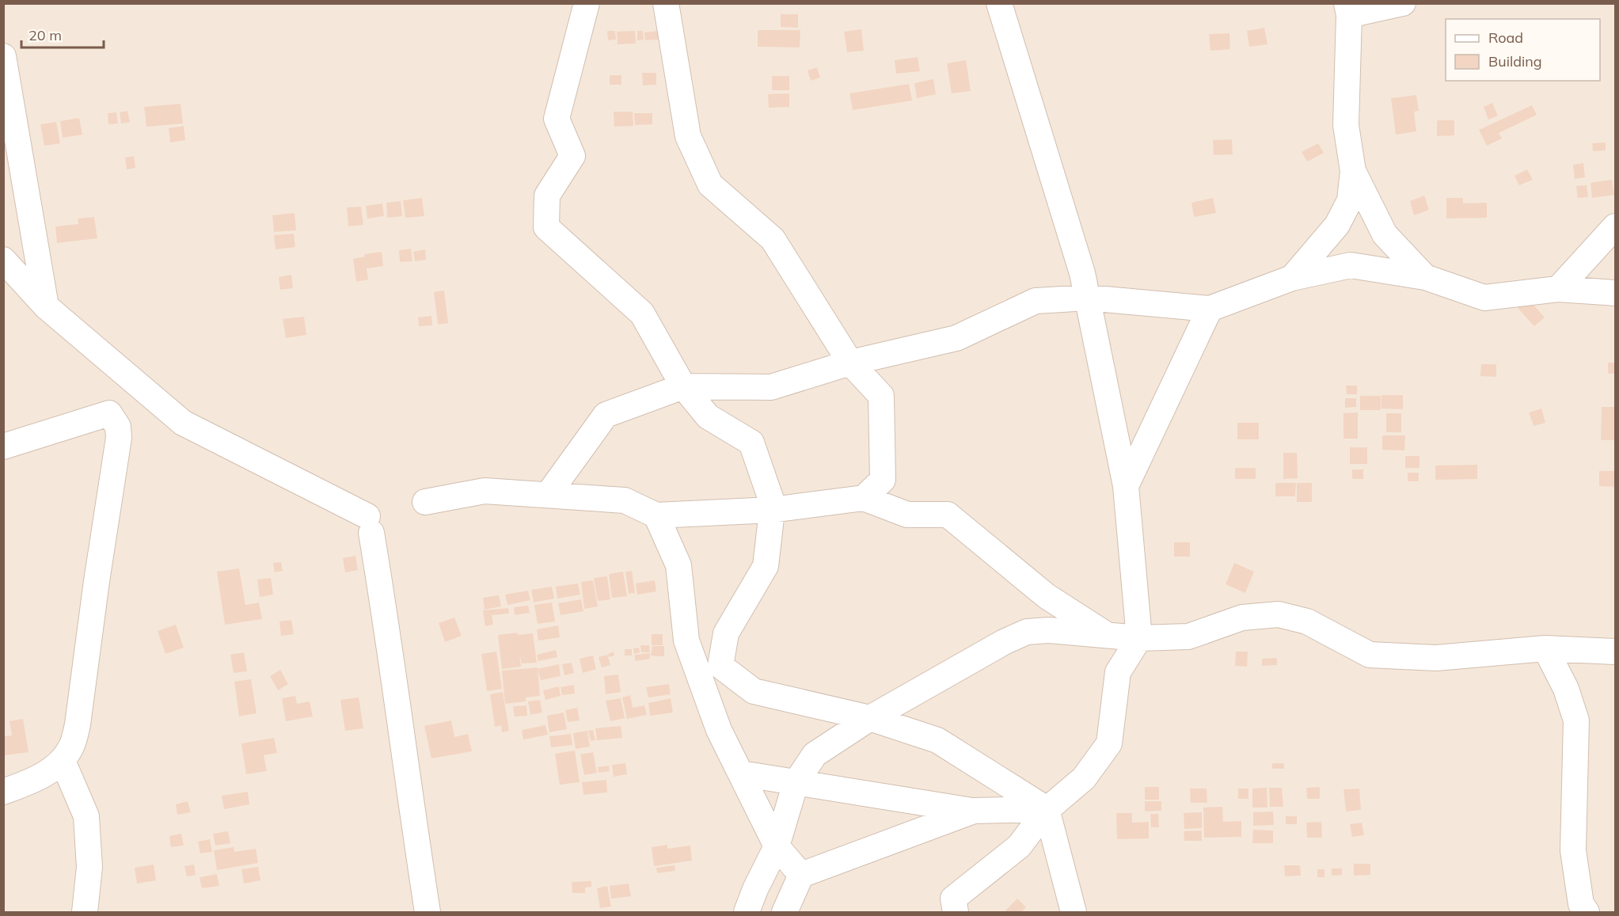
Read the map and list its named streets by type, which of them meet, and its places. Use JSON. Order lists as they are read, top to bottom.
{
  "legend": ["Road", "Building"],
  "scale_bar": "20 m"
}
